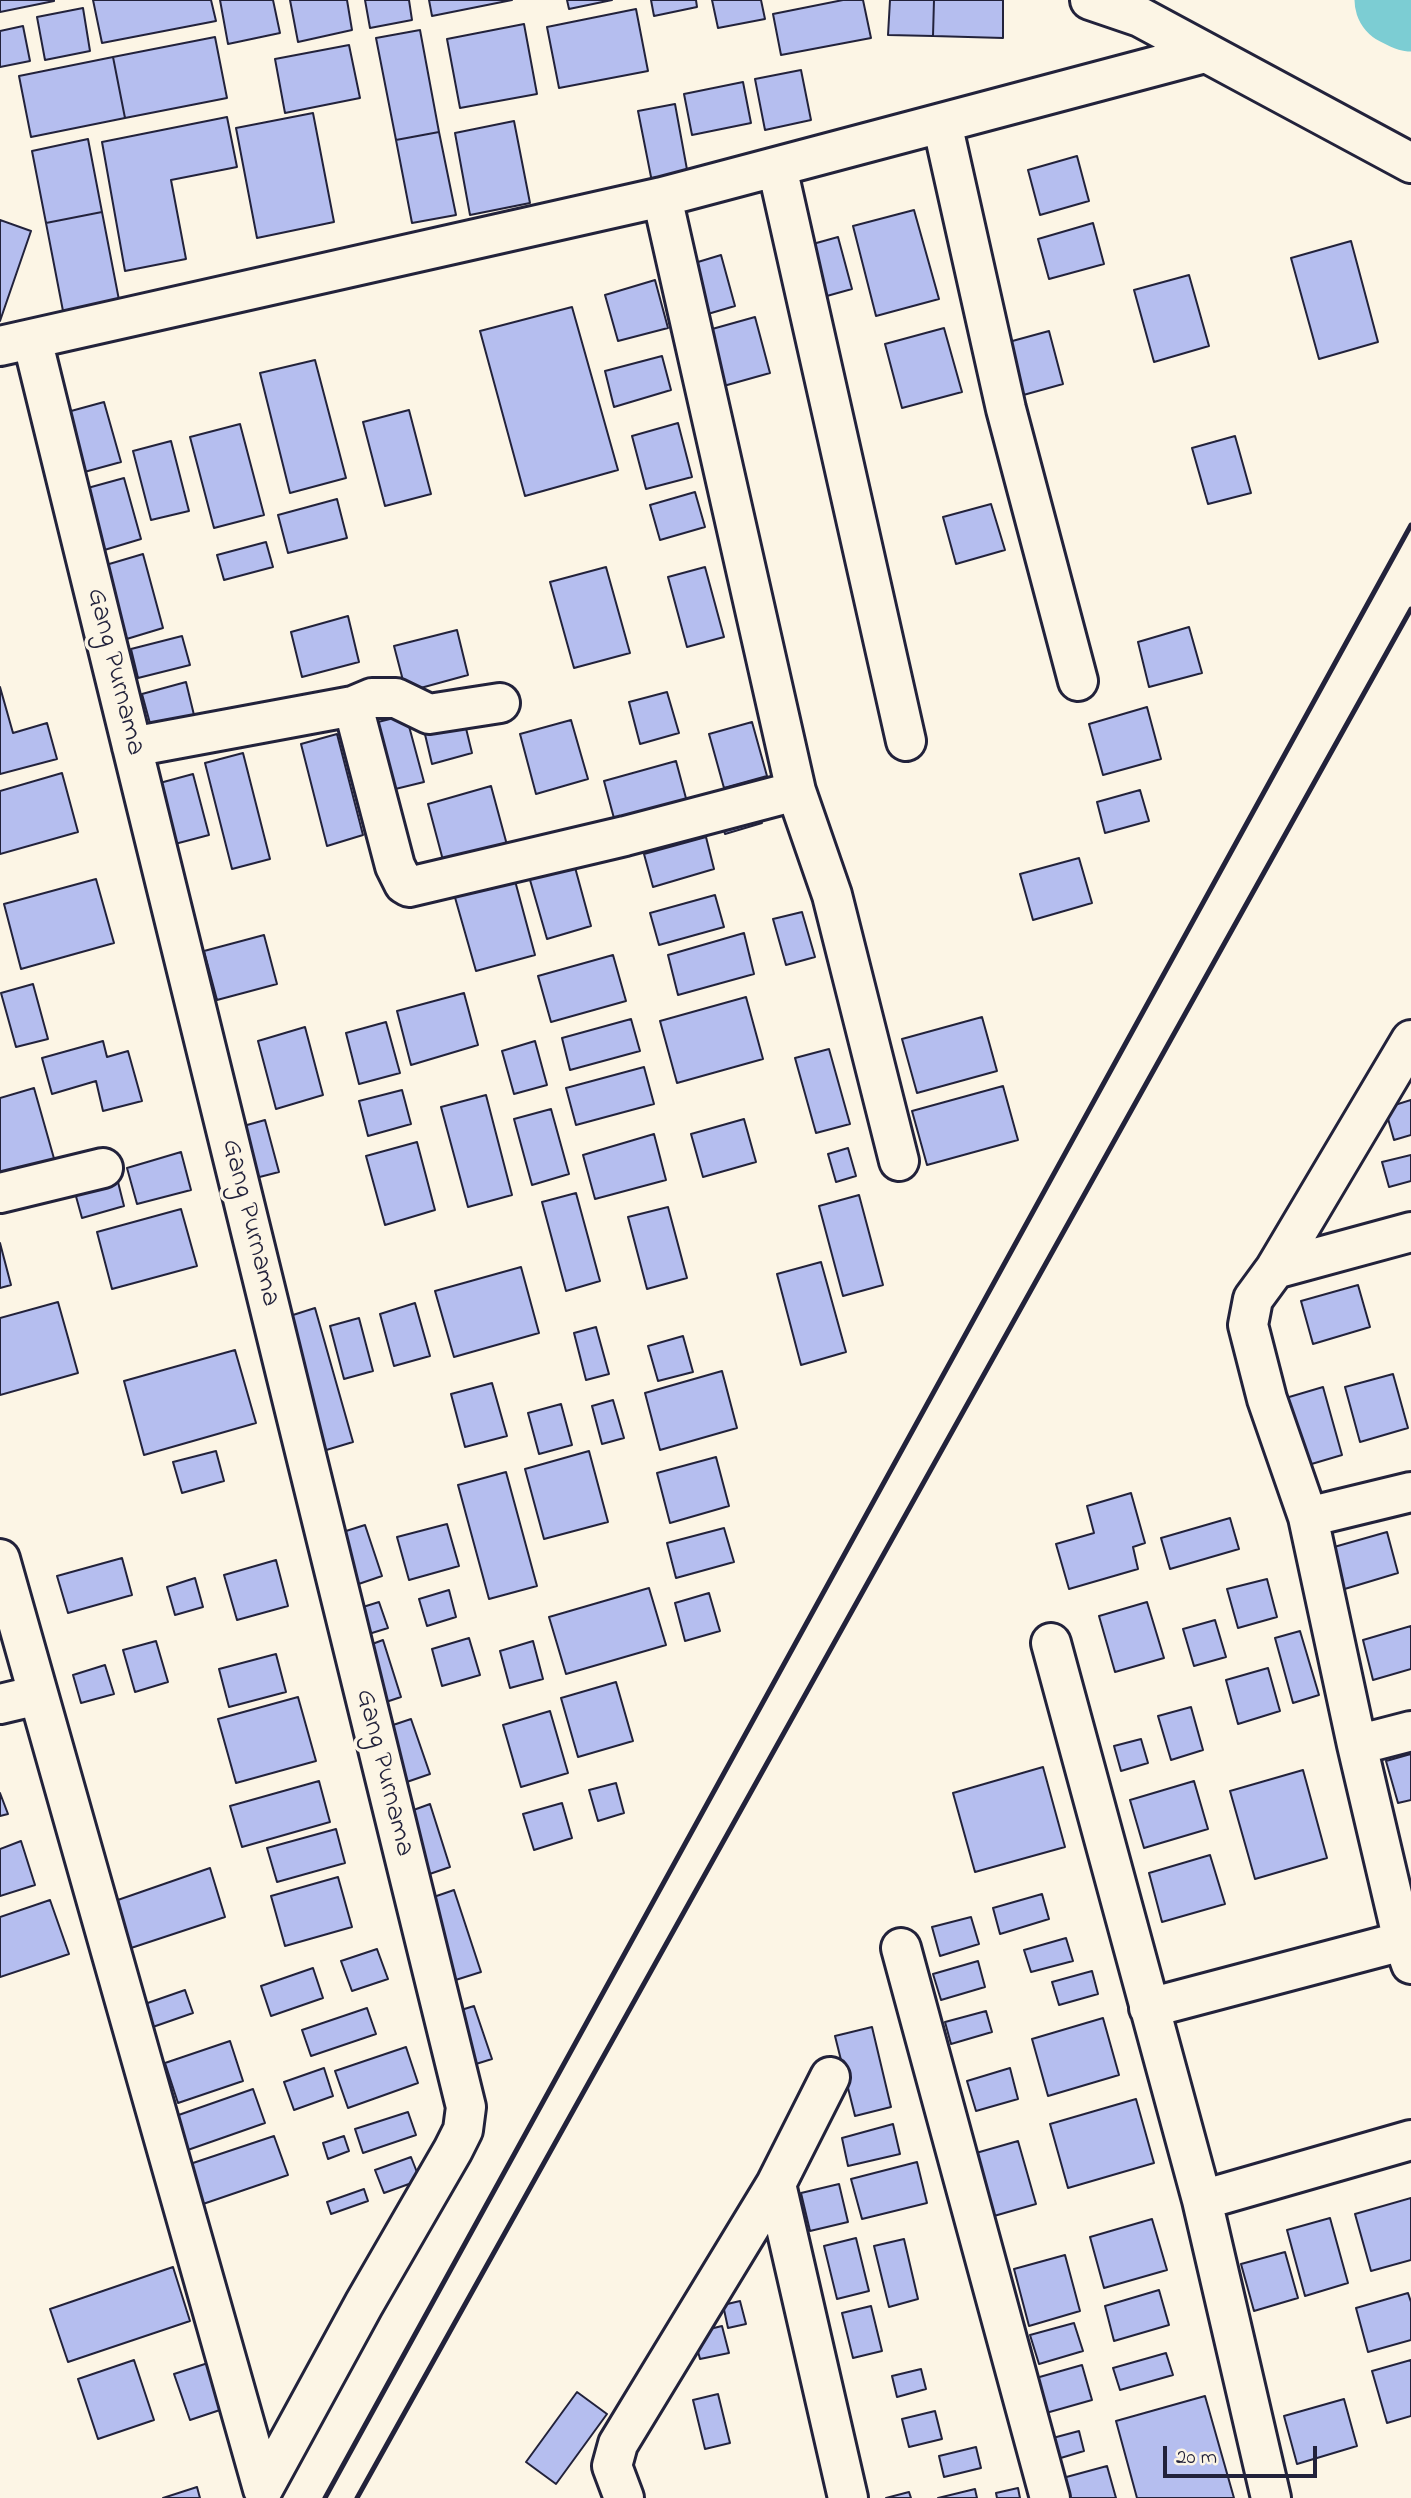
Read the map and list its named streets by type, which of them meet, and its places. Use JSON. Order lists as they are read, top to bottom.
{
  "streets": {
    "street": ["Gang Purnama"]
  },
  "scale_bar": "20 m"
}
